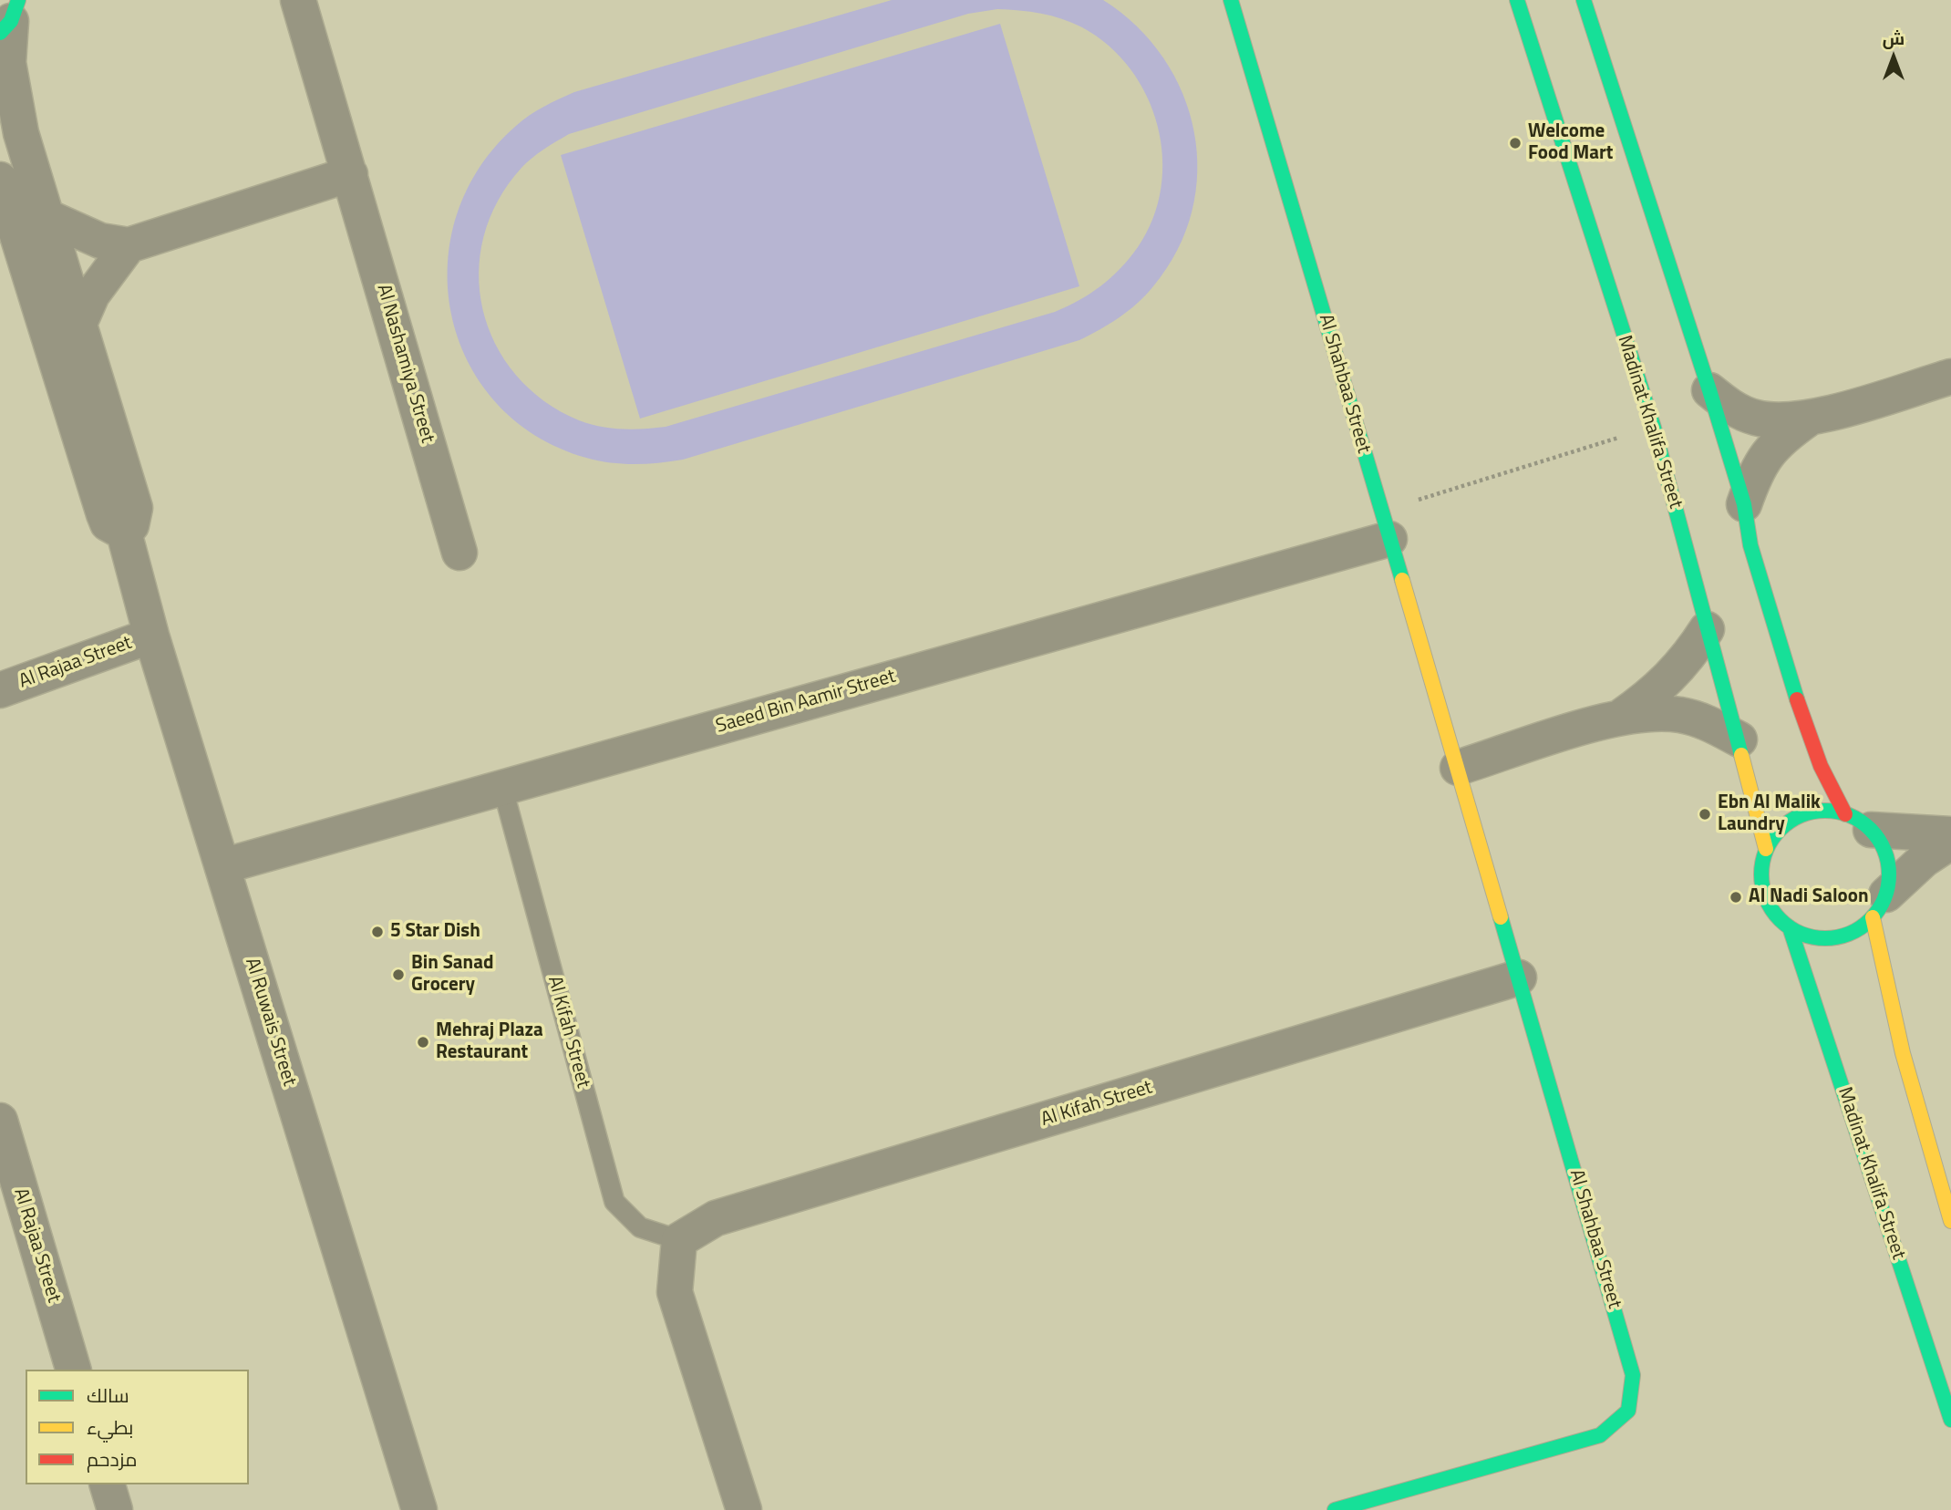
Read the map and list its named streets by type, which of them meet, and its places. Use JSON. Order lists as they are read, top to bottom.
{
  "streets": {
    "street": [
      "Al Nashamiya Street",
      "Al Shahbaa Street",
      "Madinat Khalifa Street",
      "Al Rajaa Street",
      "Saeed Bin Aamir Street",
      "Al Ruwais Street",
      "Al Kifah Street"
    ]
  },
  "crossings": [
    ["Al Shahbaa Street", "Saeed Bin Aamir Street"],
    ["Al Shahbaa Street", "Al Kifah Street"],
    ["Al Rajaa Street", "Al Ruwais Street"],
    ["Saeed Bin Aamir Street", "Al Ruwais Street"],
    ["Saeed Bin Aamir Street", "Al Kifah Street"]
  ],
  "places": [
    "Welcome Food Mart",
    "Ebn Al Malik Laundry",
    "Al Nadi Saloon",
    "5 Star Dish",
    "Bin Sanad Grocery",
    "Mehraj Plaza Restaurant"
  ],
  "legend": ["سالك", "بطيء", "مزدحم"],
  "north": "top"
}
